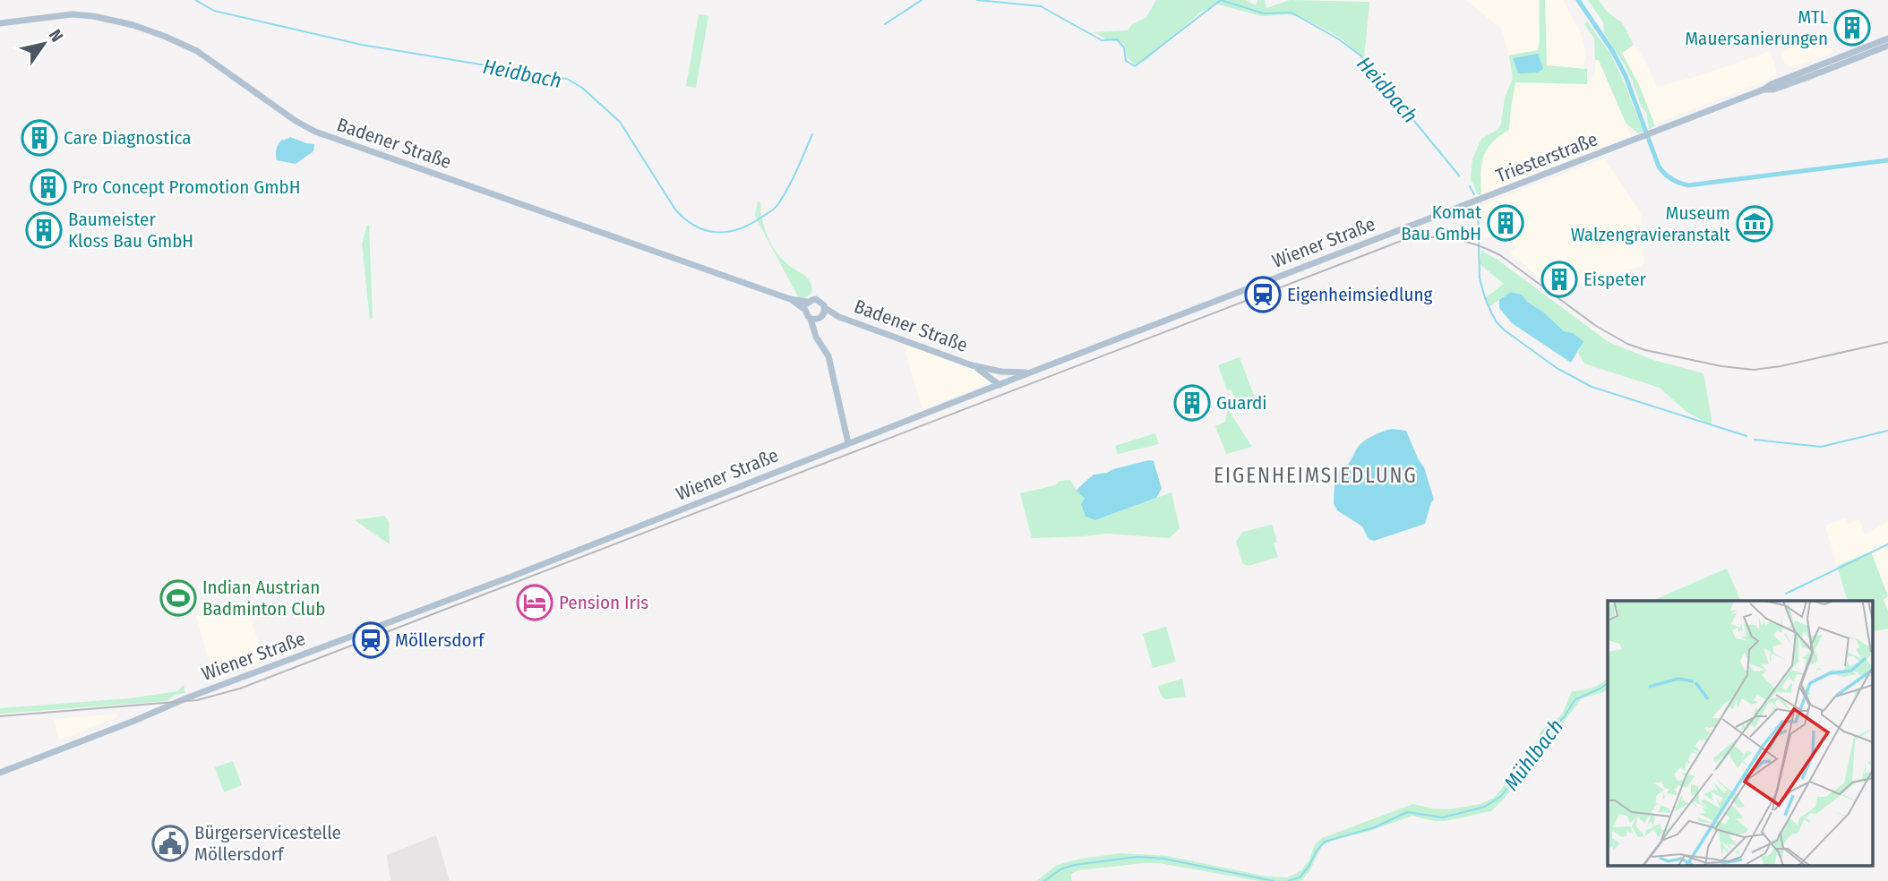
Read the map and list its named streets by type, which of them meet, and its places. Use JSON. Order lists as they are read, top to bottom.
{
  "streets": {
    "main road": ["Badener Straße", "Triesterstraße", "Wiener Straße"]
  },
  "crossings": [
    ["Triesterstraße", "Wiener Straße"]
  ],
  "districts": ["EIGENHEIMSIEDLUNG"],
  "water": ["Heidbach", "Mühlbach"],
  "places": {
    "building": [
      "MTL Mauersanierungen",
      "Care Diagnostica",
      "Pro Concept Promotion GmbH",
      "Komat Bau GmbH",
      "Baumeister Kloss Bau GmbH",
      "Eispeter",
      "Guardi"
    ],
    "museum": ["Museum Walzengravieranstalt"],
    "station": ["Eigenheimsiedlung", "Möllersdorf"],
    "sports": ["Indian Austrian Badminton Club"],
    "hotel": ["Pension Iris"],
    "public building": ["Bürgerservicestelle Möllersdorf"]
  },
  "north": "top right"
}
